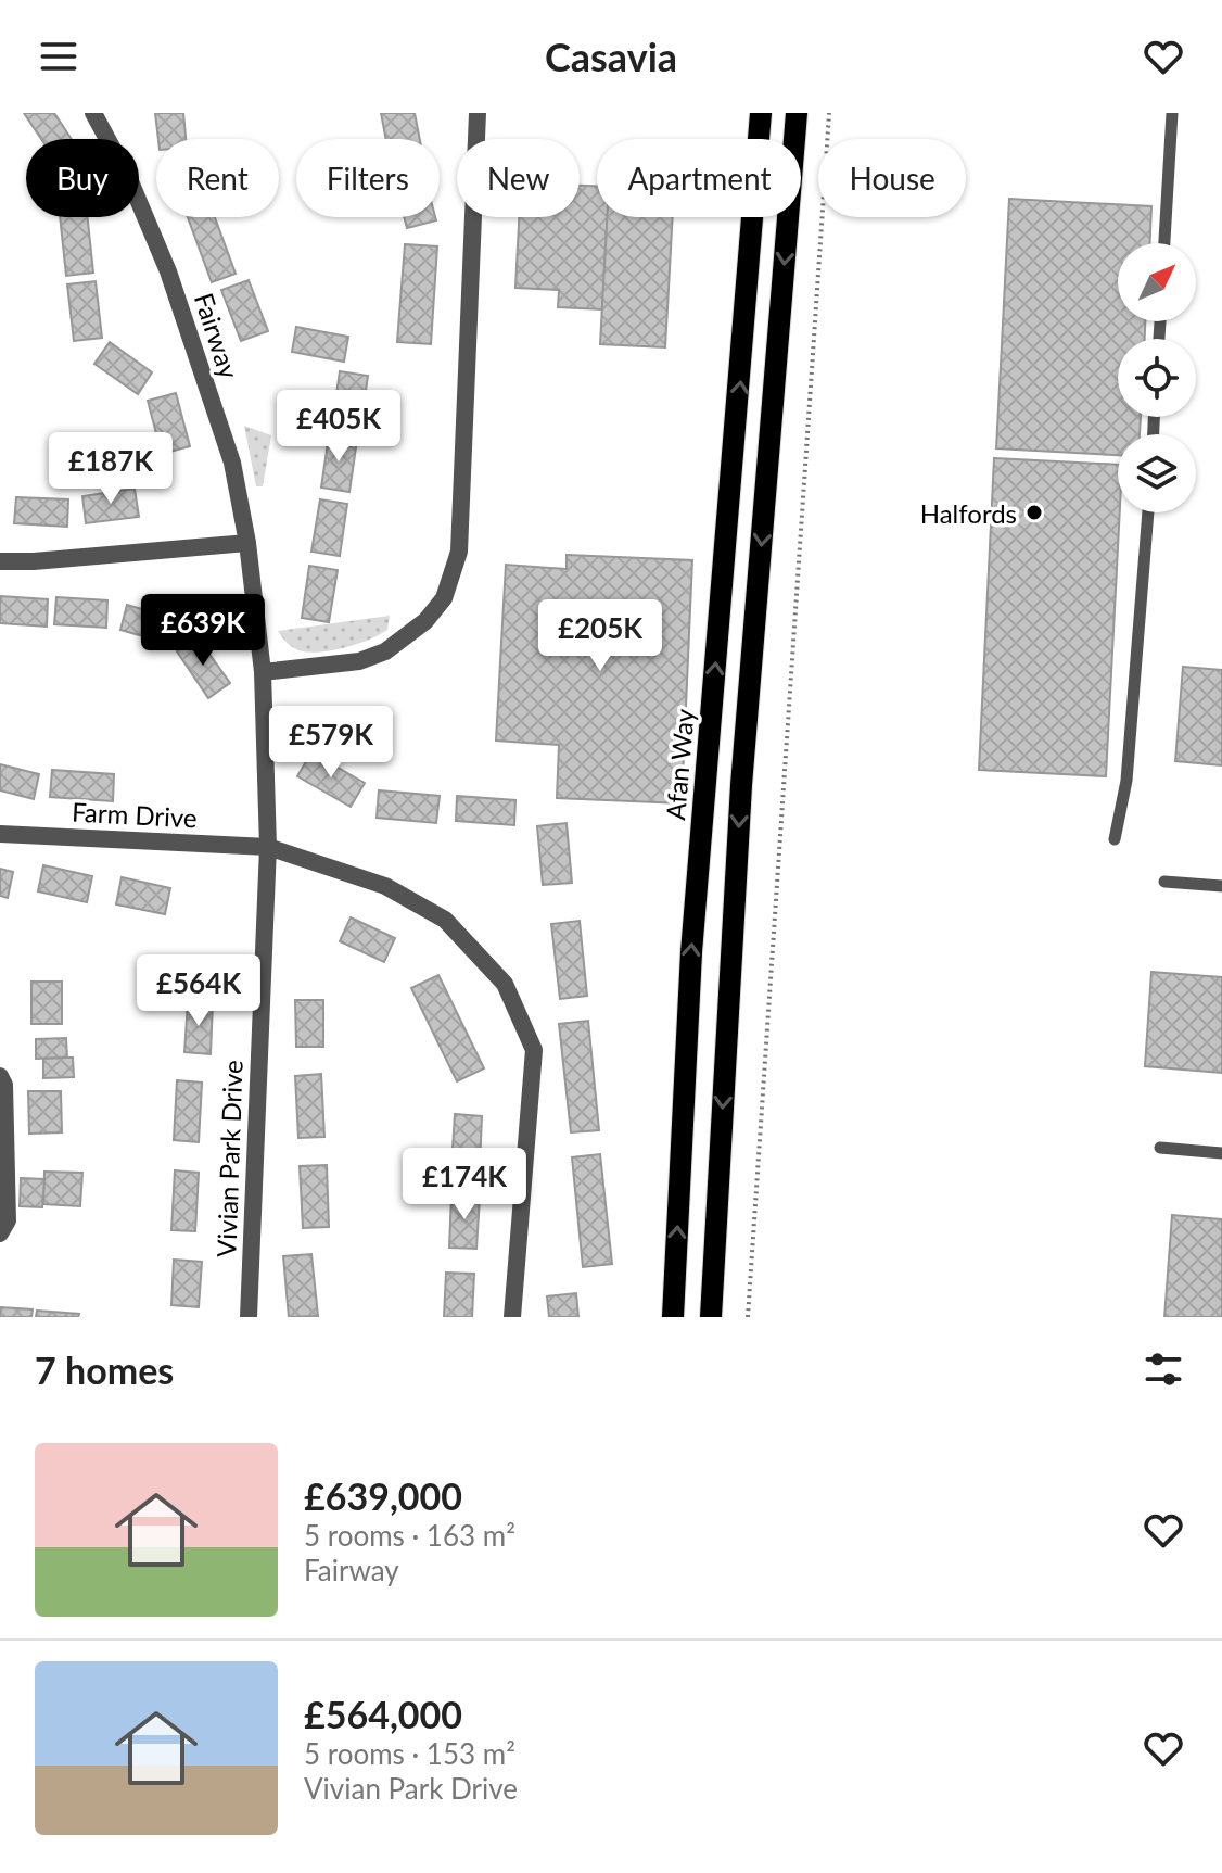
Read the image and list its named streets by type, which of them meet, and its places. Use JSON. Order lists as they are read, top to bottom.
{
  "streets": {
    "main road": ["Afan Way"],
    "street": ["Fairway", "Farm Drive", "Vivian Park Drive"]
  },
  "crossings": [
    ["Fairway", "Farm Drive"],
    ["Fairway", "Vivian Park Drive"],
    ["Farm Drive", "Vivian Park Drive"]
  ],
  "places": ["Halfords"],
  "north": "top right",
  "page": {
    "header": "Casavia",
    "chip": [
      "Buy",
      "Rent",
      "Filters",
      "New",
      "Apartment",
      "House"
    ],
    "price": [
      "£405K",
      "£187K",
      "£639K",
      "£205K",
      "£579K",
      "£564K",
      "£174K"
    ],
    "heading": "7 homes",
    "list": [
      {
        "name": "£639,000",
        "note": "5 rooms · 163 m² · Fairway"
      },
      {
        "name": "£564,000",
        "note": "5 rooms · 153 m² · Vivian Park Drive"
      }
    ]
  }
}
